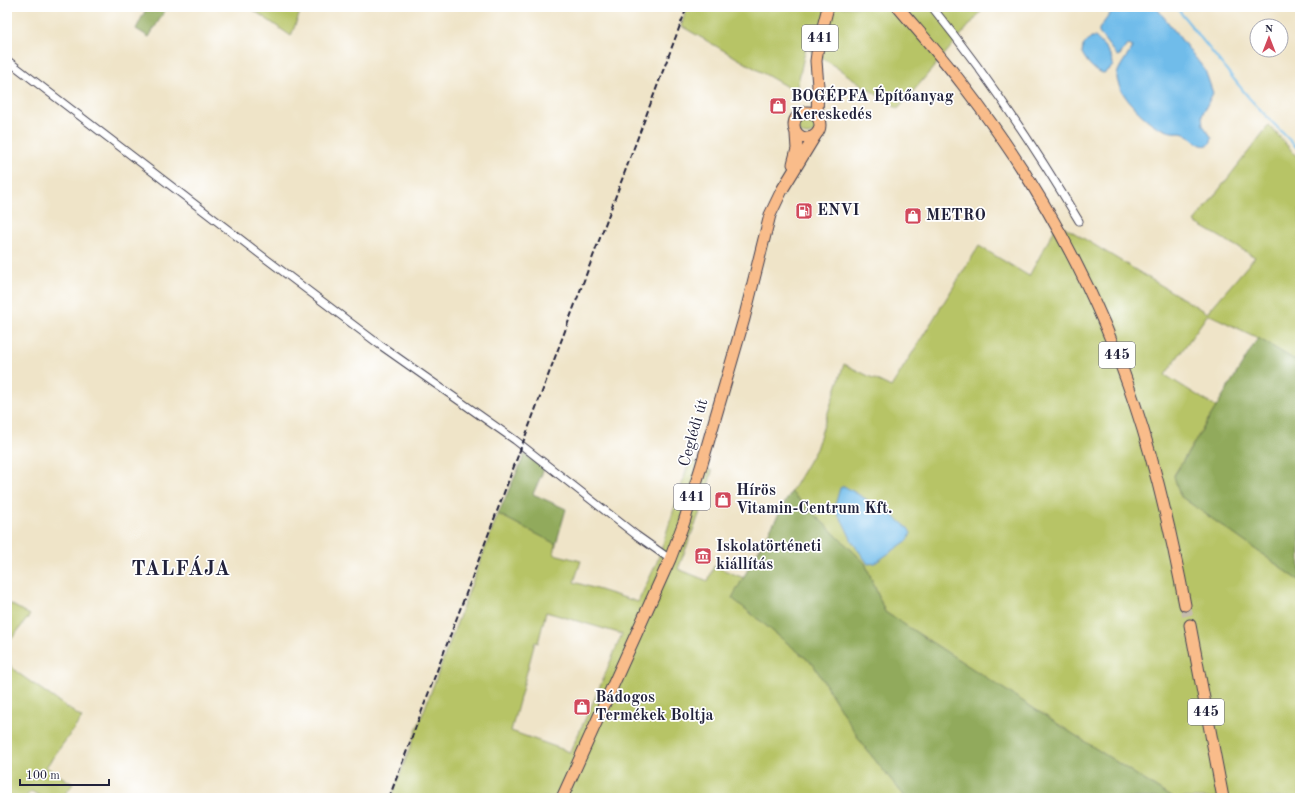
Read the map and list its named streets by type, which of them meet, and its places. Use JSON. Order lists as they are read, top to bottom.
{
  "streets": {
    "main road": ["441", "445", "Ceglédi út"]
  },
  "crossings": [
    ["441", "Ceglédi út"]
  ],
  "districts": ["TALFÁJA"],
  "places": {
    "shop": [
      "BOGÉPFA Építőanyag Kereskedés",
      "METRO",
      "Hírös Vitamin-Centrum Kft.",
      "Bádogos Termékek Boltja"
    ],
    "fuel station": ["ENVI"],
    "museum": ["Iskolatörténeti kiállítás"]
  },
  "scale_bar": "100 m",
  "north": "top"
}
